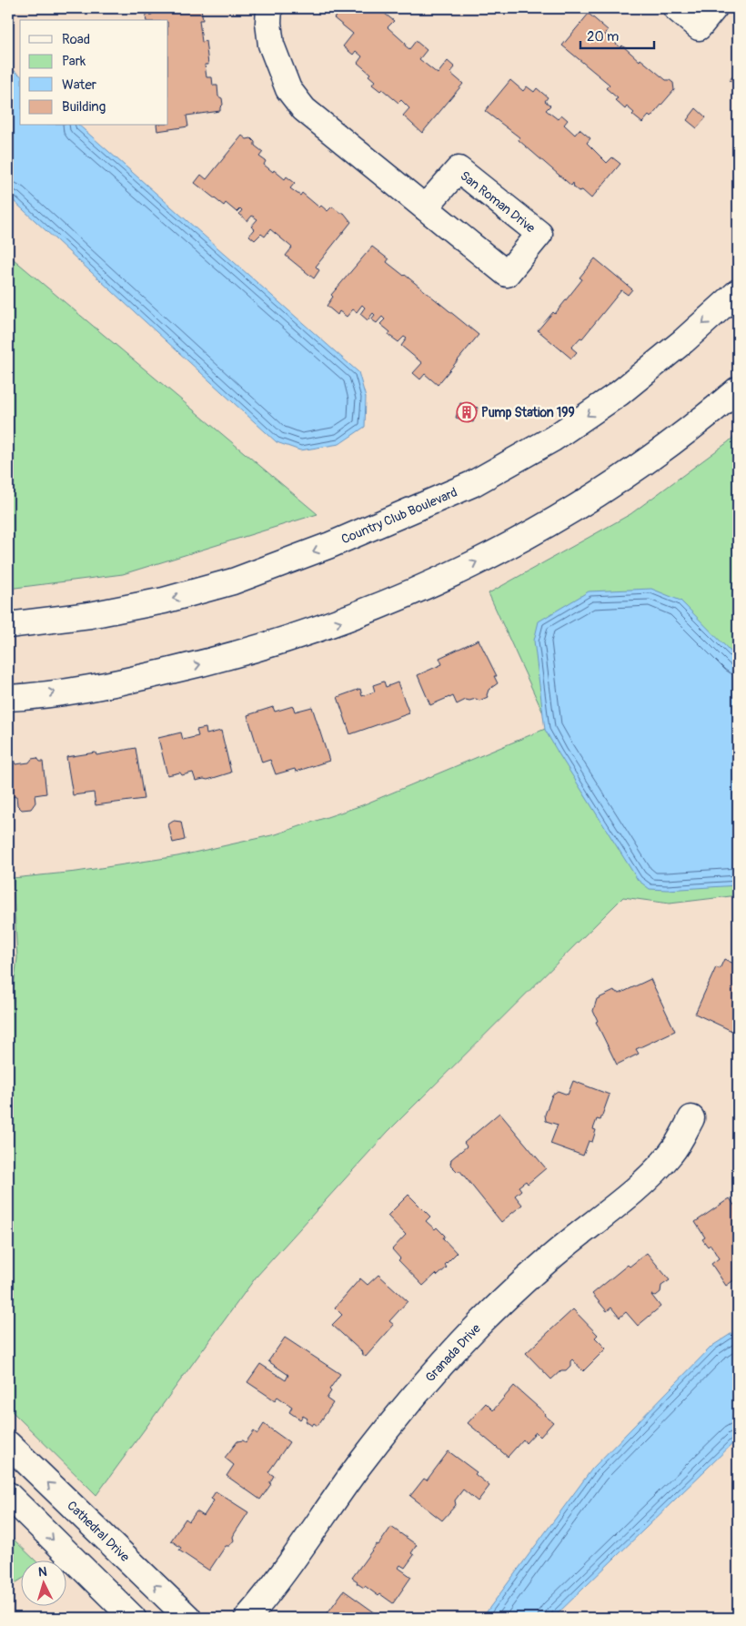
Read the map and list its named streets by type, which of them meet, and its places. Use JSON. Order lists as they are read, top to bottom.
{
  "streets": {
    "street": ["Country Club Boulevard", "Granada Drive", "Cathedral Drive"]
  },
  "places": {
    "building": ["Pump Station 199"]
  },
  "legend": [
    "Road",
    "Park",
    "Water",
    "Building"
  ],
  "scale_bar": "20 m",
  "north": "top"
}
